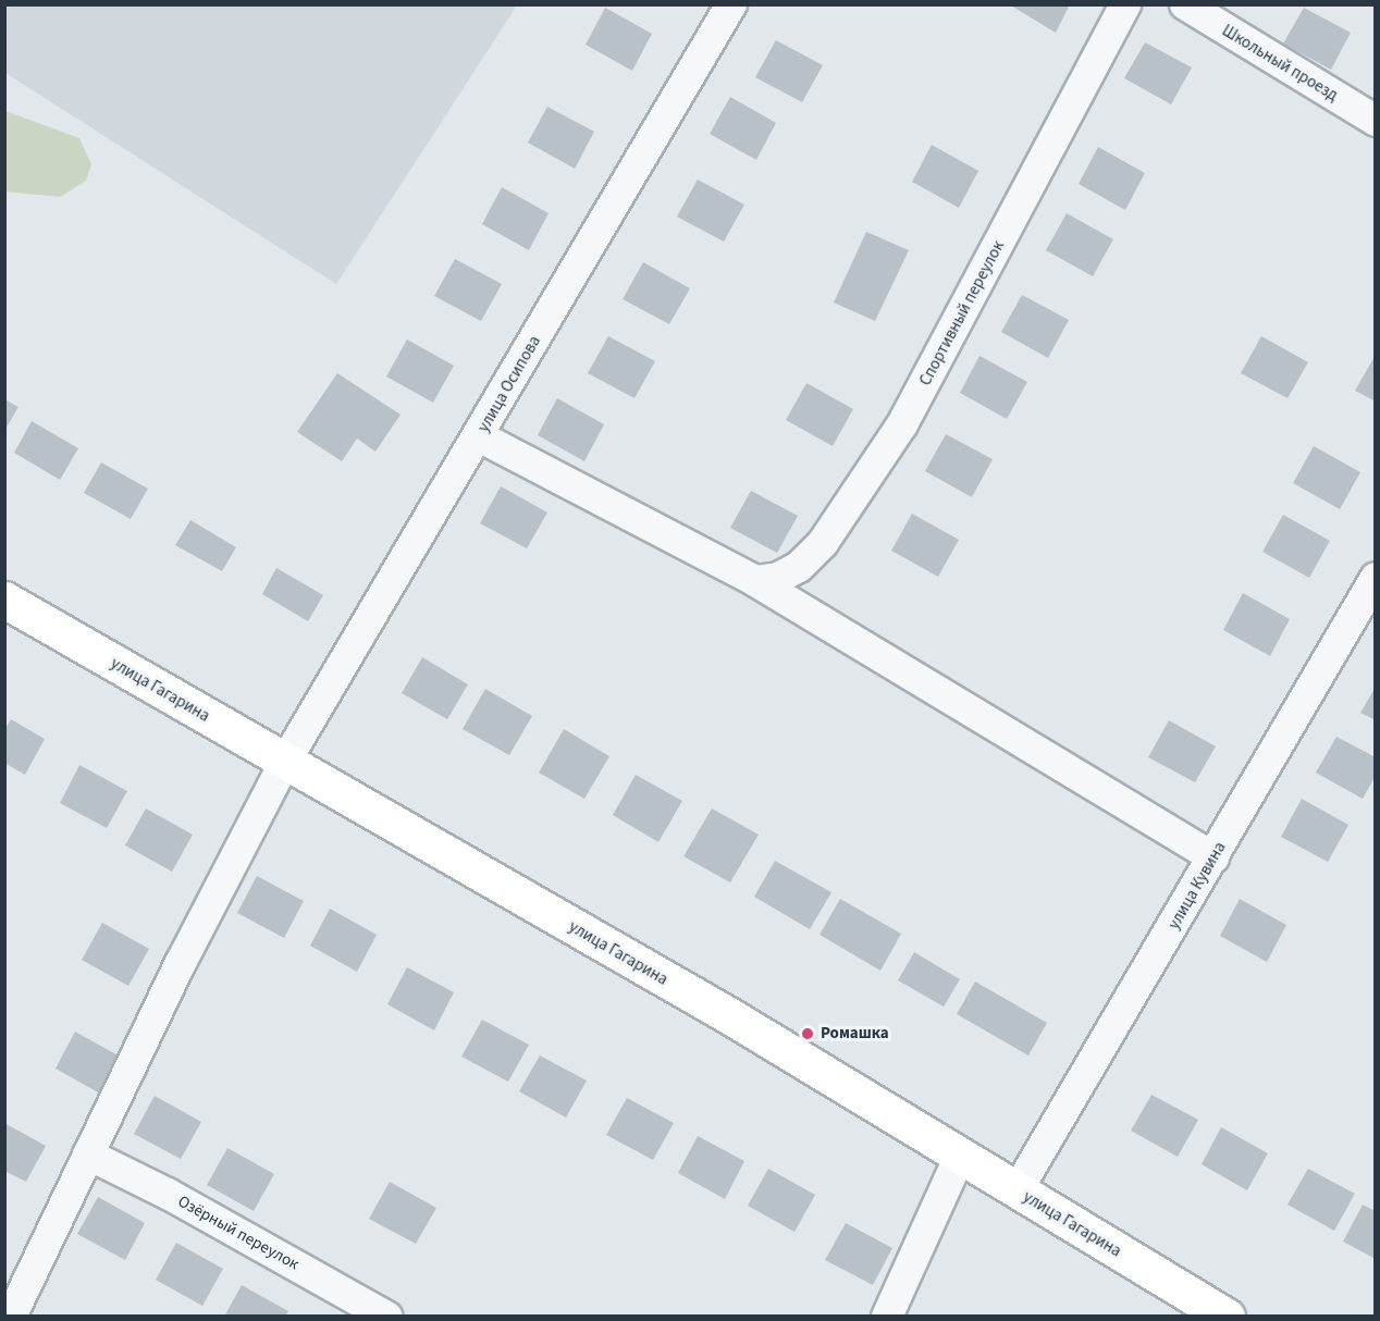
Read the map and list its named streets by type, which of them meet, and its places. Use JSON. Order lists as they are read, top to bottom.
{
  "streets": {
    "main road": ["улица Гагарина"],
    "street": [
      "Школьный проезд",
      "Спортивный переулок",
      "улица Осипова",
      "улица Кувина",
      "Озёрный переулок"
    ]
  },
  "crossings": [
    ["улица Осипова", "улица Гагарина"],
    ["улица Осипова", "Озёрный переулок"],
    ["улица Гагарина", "улица Кувина"]
  ],
  "places": ["Ромашка"]
}
